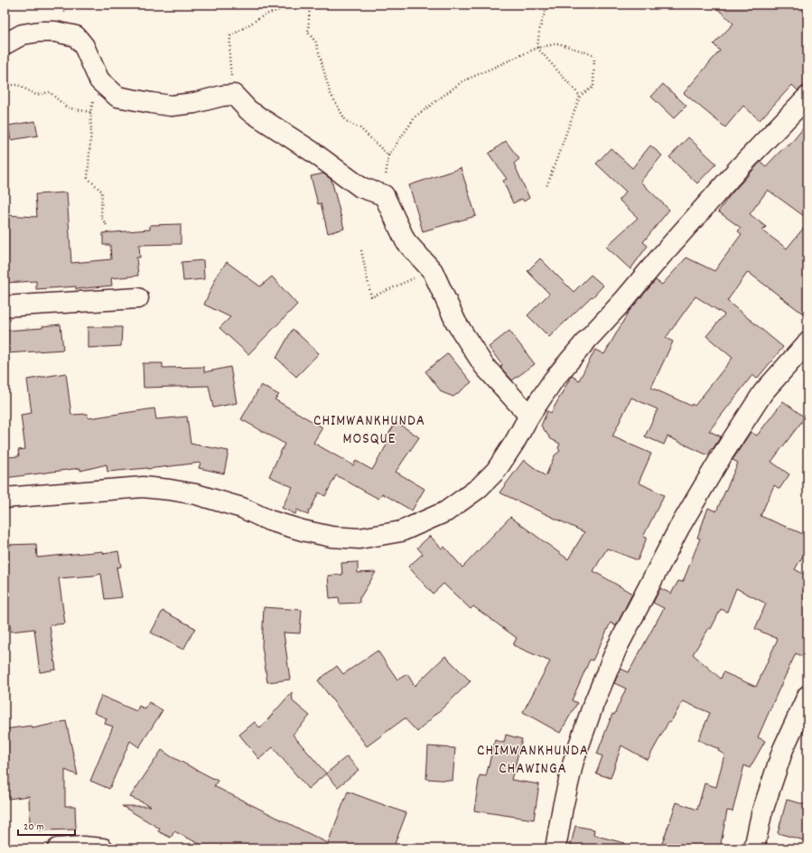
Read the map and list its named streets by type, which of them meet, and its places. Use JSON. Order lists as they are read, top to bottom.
{
  "districts": ["CHIMWANKHUNDA MOSQUE", "CHIMWANKHUNDA CHAWINGA"],
  "scale_bar": "20 m"
}
